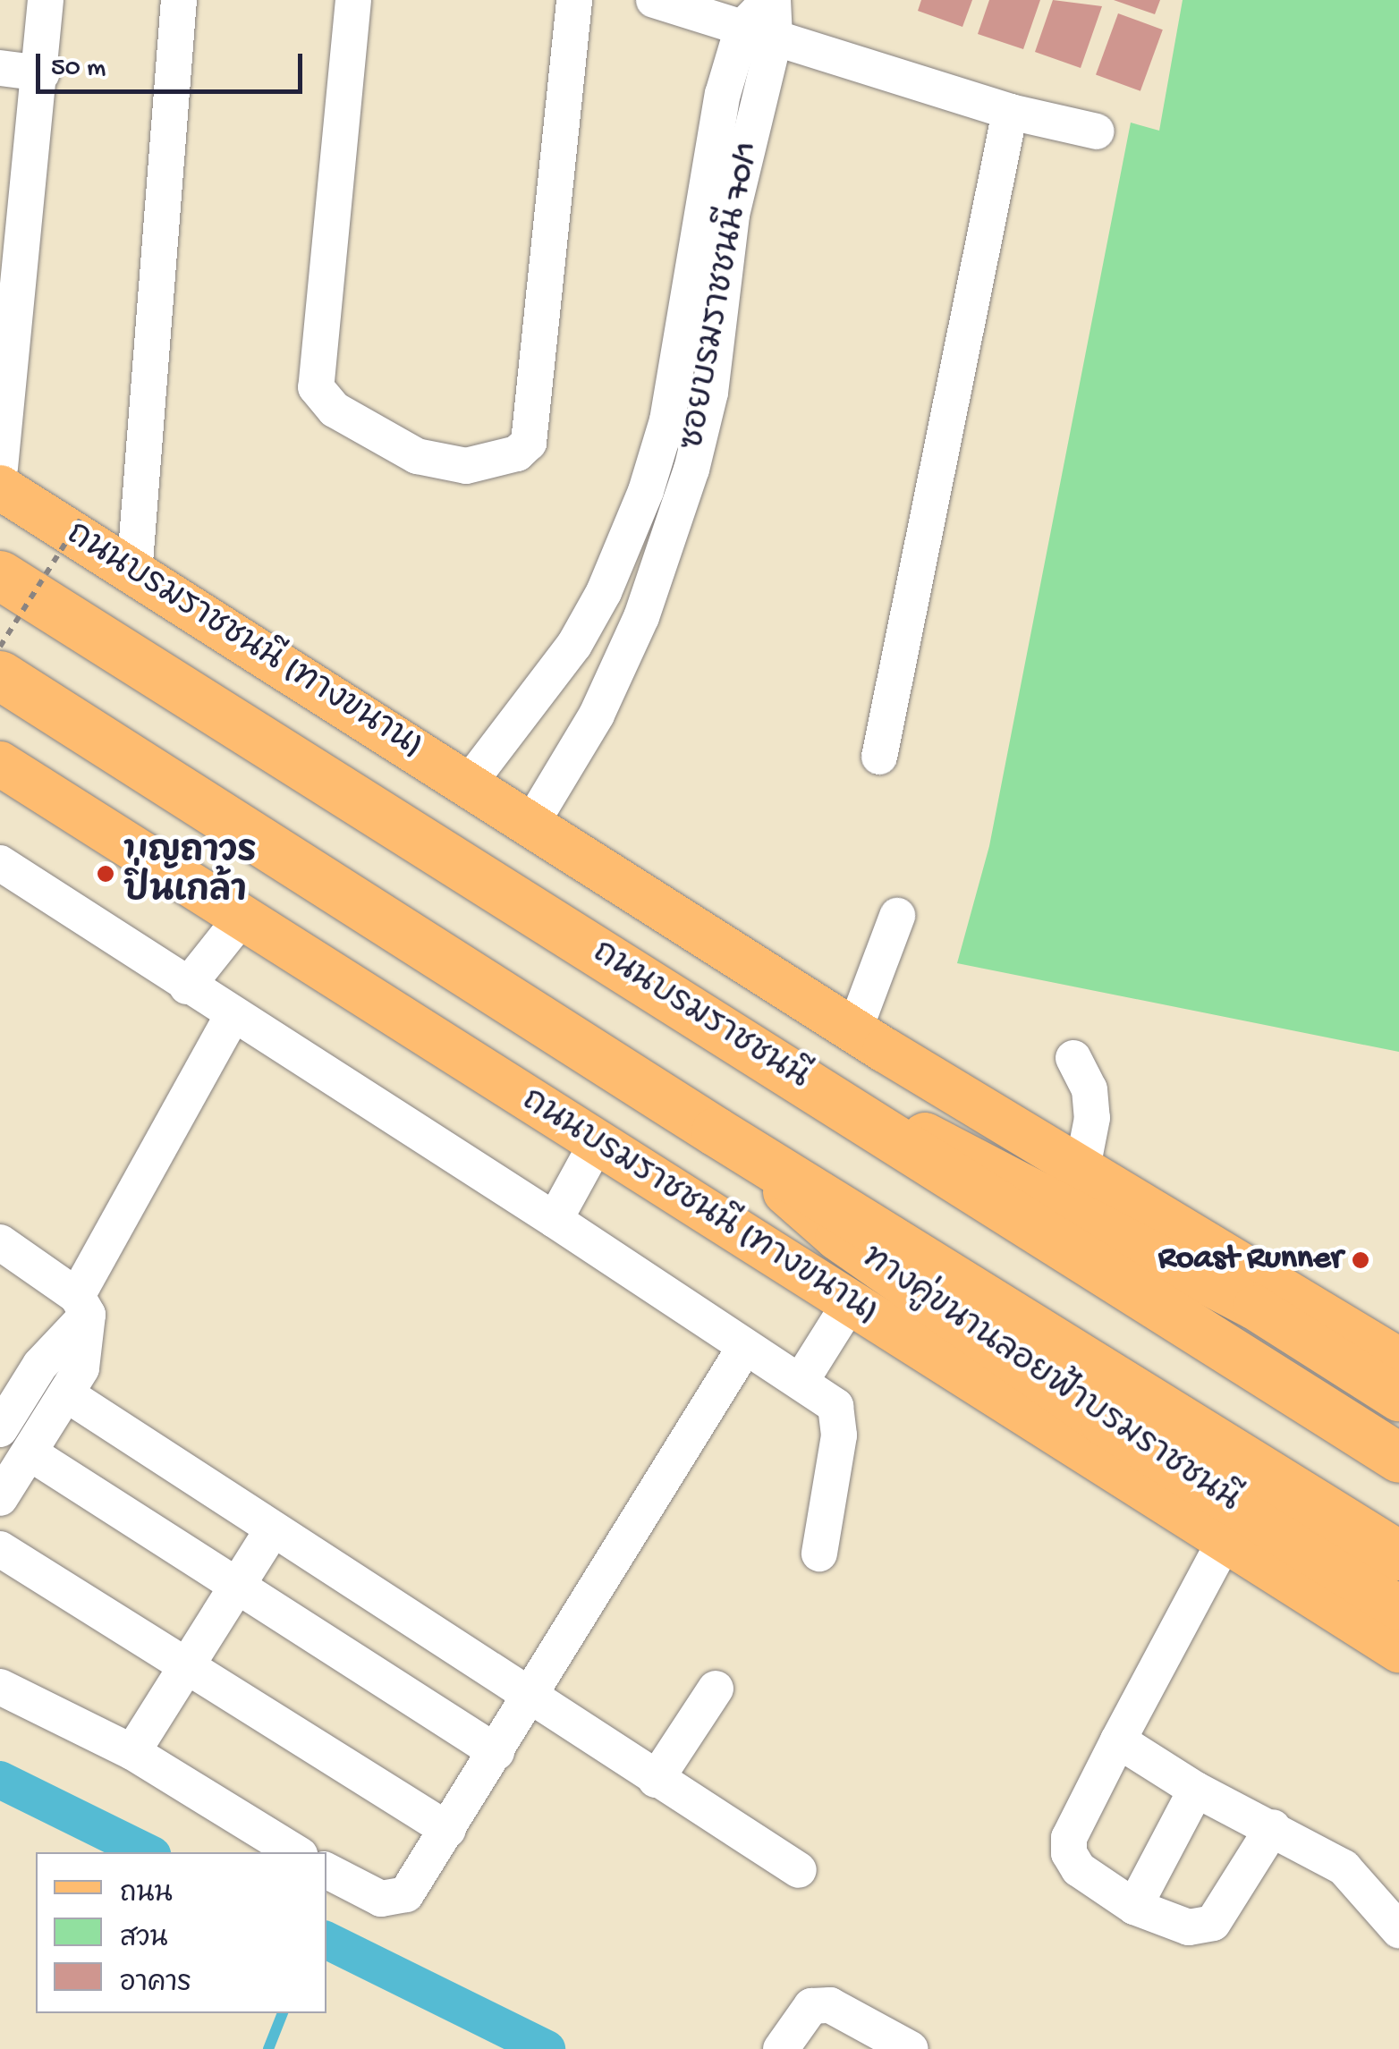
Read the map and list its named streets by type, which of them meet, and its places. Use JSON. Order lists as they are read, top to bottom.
{
  "streets": {
    "highway": ["ถนนบรมราชชนนี"],
    "main road": ["ถนนบรมราชชนนี (ทางขนาน)", "ทางคู่ขนานลอยฟ้าบรมราชชนนี"],
    "street": ["ซอยบรมราชชนนี 70/1"]
  },
  "crossings": [
    ["ซอยบรมราชชนนี 70/1", "ถนนบรมราชชนนี (ทางขนาน)"]
  ],
  "places": ["บุญถาวร ปิ่นเกล้า", "Roast Runner"],
  "legend": ["ถนน", "สวน", "อาคาร"],
  "scale_bar": "50 m"
}
